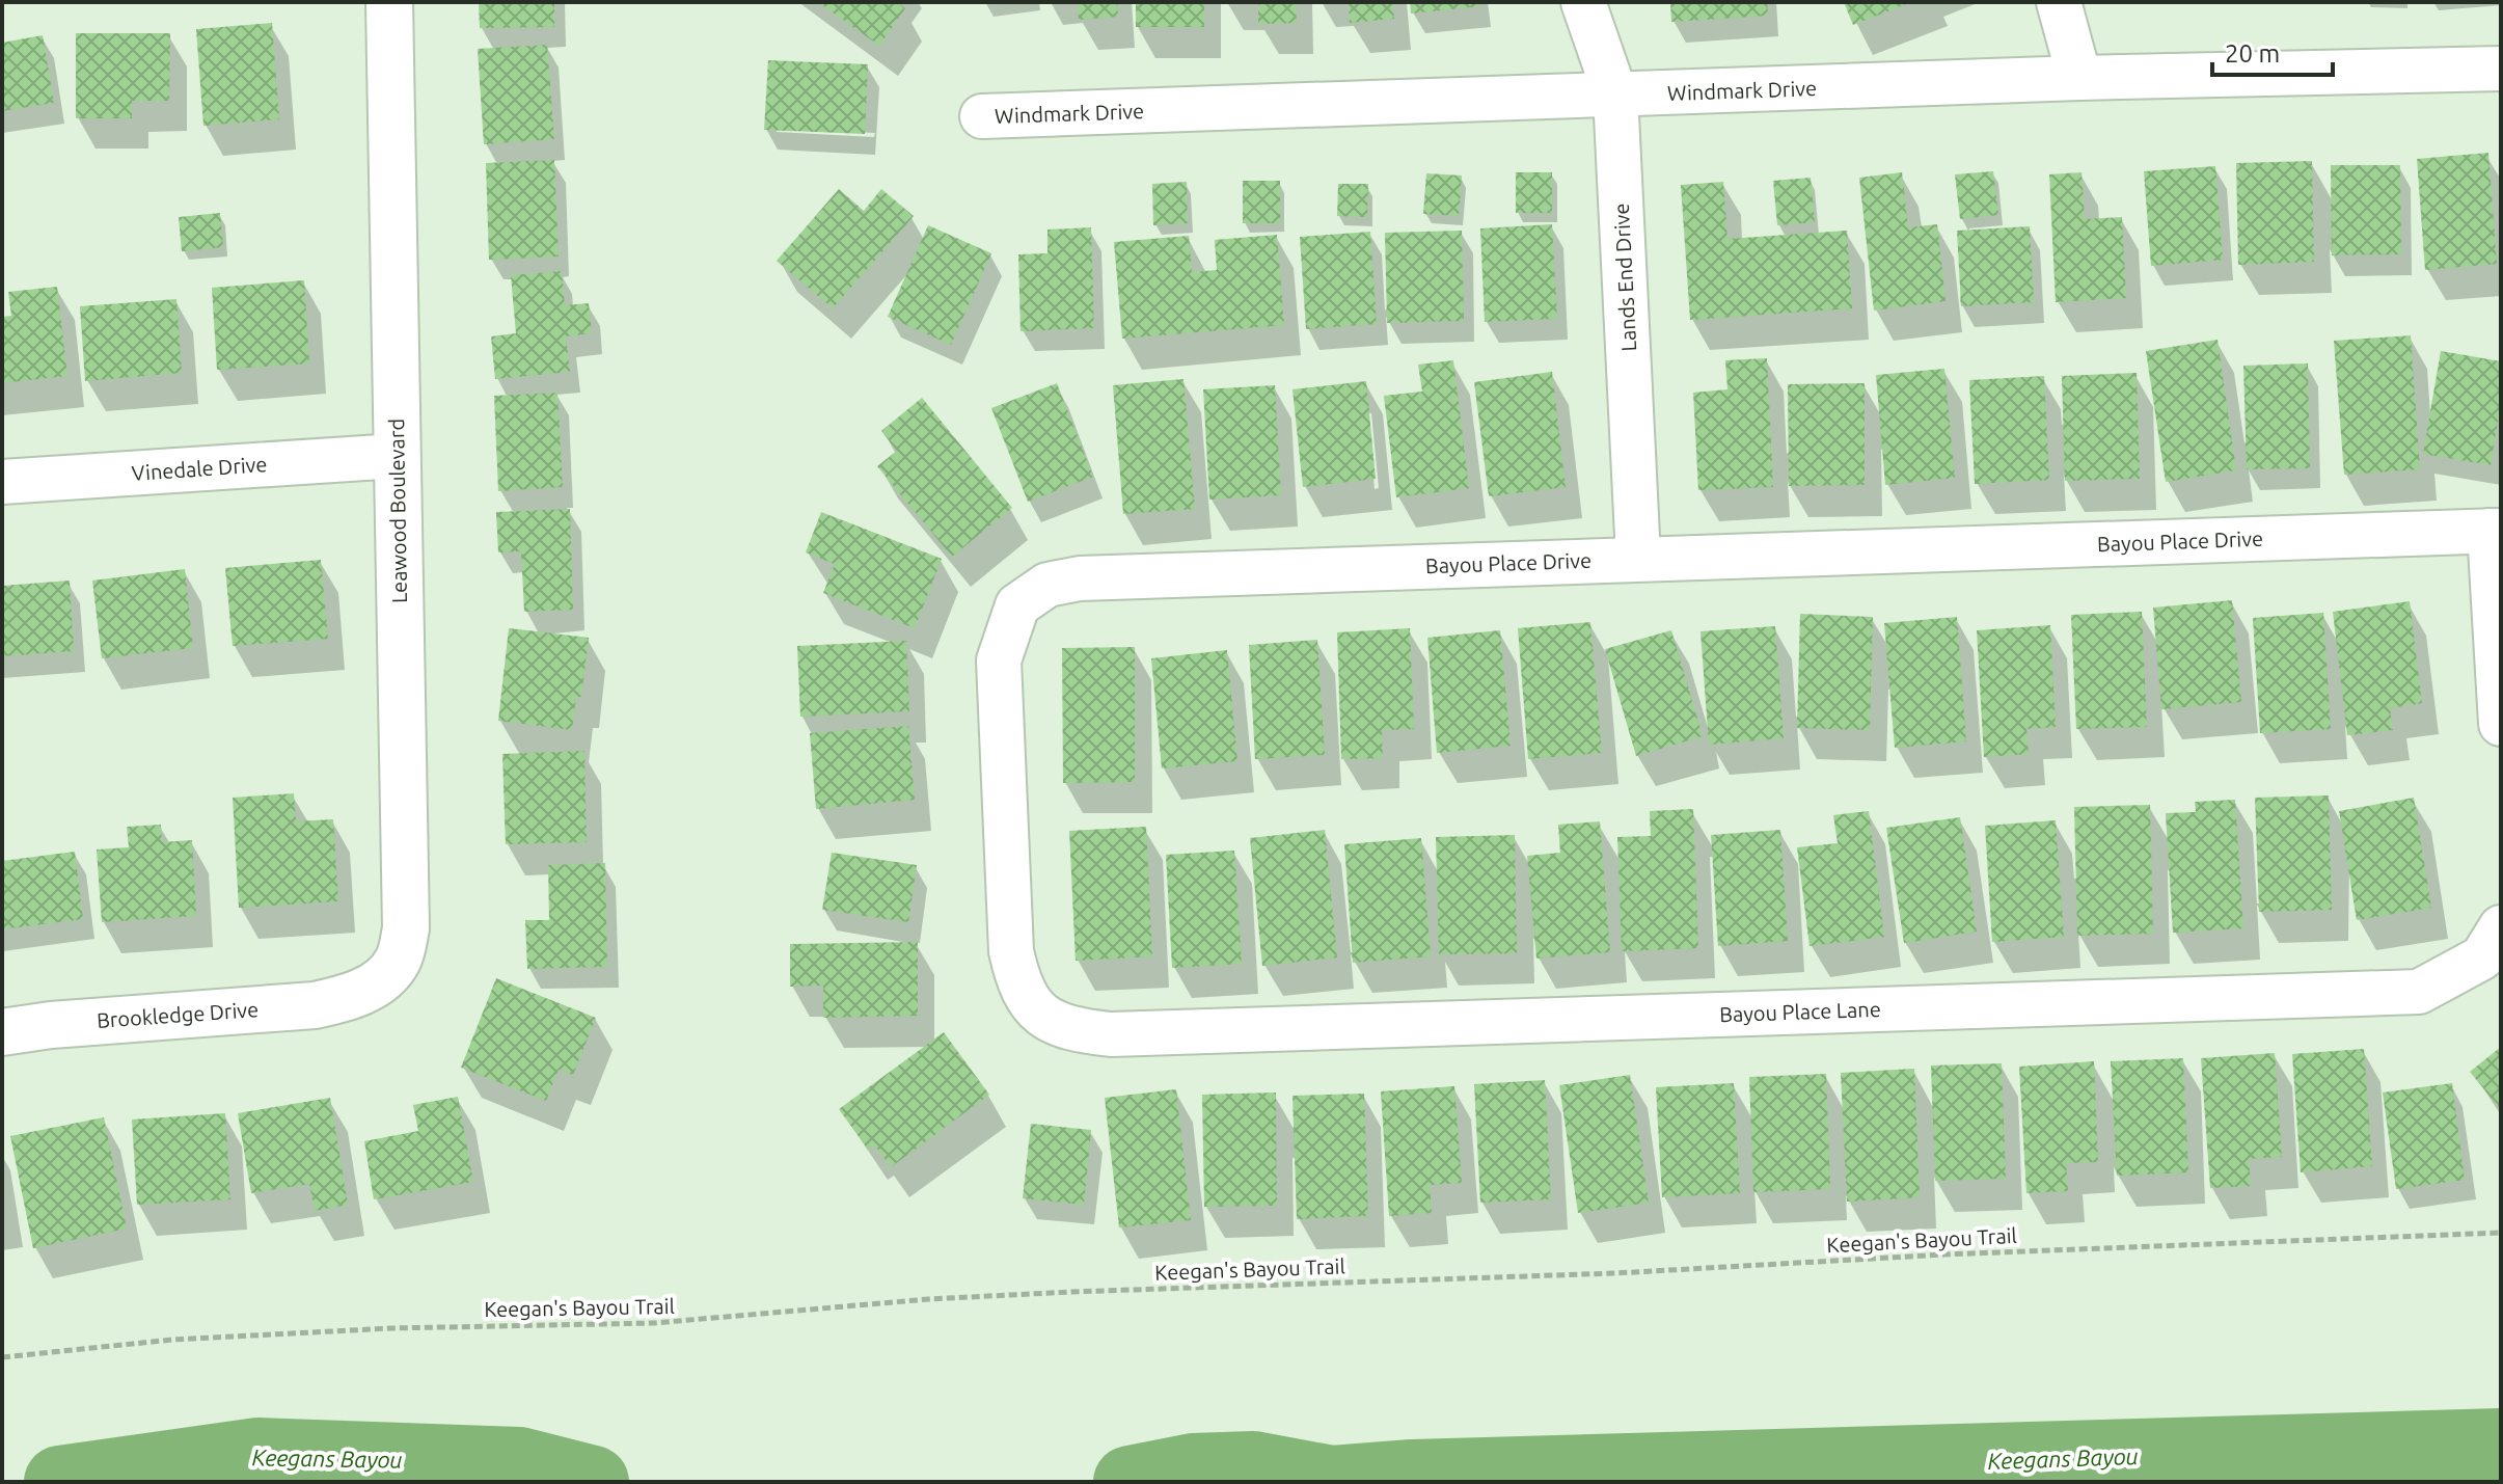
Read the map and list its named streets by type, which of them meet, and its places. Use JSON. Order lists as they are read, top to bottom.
{
  "streets": {
    "street": [
      "Windmark Drive",
      "Lands End Drive",
      "Vinedale Drive",
      "Leawood Boulevard",
      "Bayou Place Drive",
      "Bayou Place Lane",
      "Brookledge Drive"
    ],
    "path": ["Keegan's Bayou Trail"]
  },
  "crossings": [
    ["Windmark Drive", "Lands End Drive"],
    ["Lands End Drive", "Bayou Place Drive"],
    ["Vinedale Drive", "Leawood Boulevard"],
    ["Leawood Boulevard", "Brookledge Drive"],
    ["Bayou Place Drive", "Bayou Place Lane"]
  ],
  "water": ["Keegans Bayou"],
  "scale_bar": "20 m"
}
